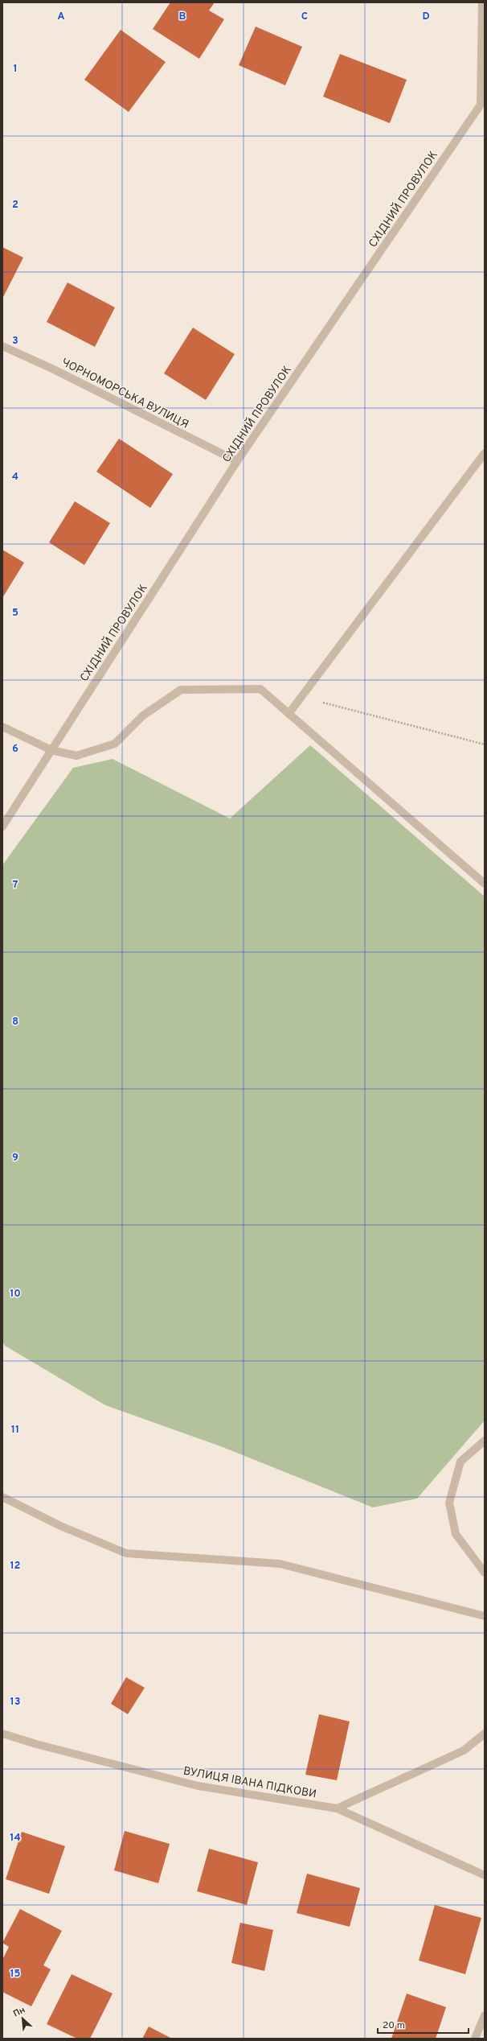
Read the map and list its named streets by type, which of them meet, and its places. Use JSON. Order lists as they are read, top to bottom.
{
  "streets": {
    "street": ["СХІДНИЙ ПРОВУЛОК", "ЧОРНОМОРСЬКА ВУЛИЦЯ", "ВУЛИЦЯ ІВАНА ПІДКОВИ"]
  },
  "crossings": [
    ["СХІДНИЙ ПРОВУЛОК", "ЧОРНОМОРСЬКА ВУЛИЦЯ"]
  ],
  "scale_bar": "20 m",
  "north": "top left",
  "grid": {
    "columns": [
      "A",
      "B",
      "C",
      "D"
    ],
    "rows": [
      "1",
      "2",
      "3",
      "4",
      "5",
      "6",
      "7",
      "8",
      "9",
      "10",
      "11",
      "12",
      "13",
      "14",
      "15"
    ]
  }
}
